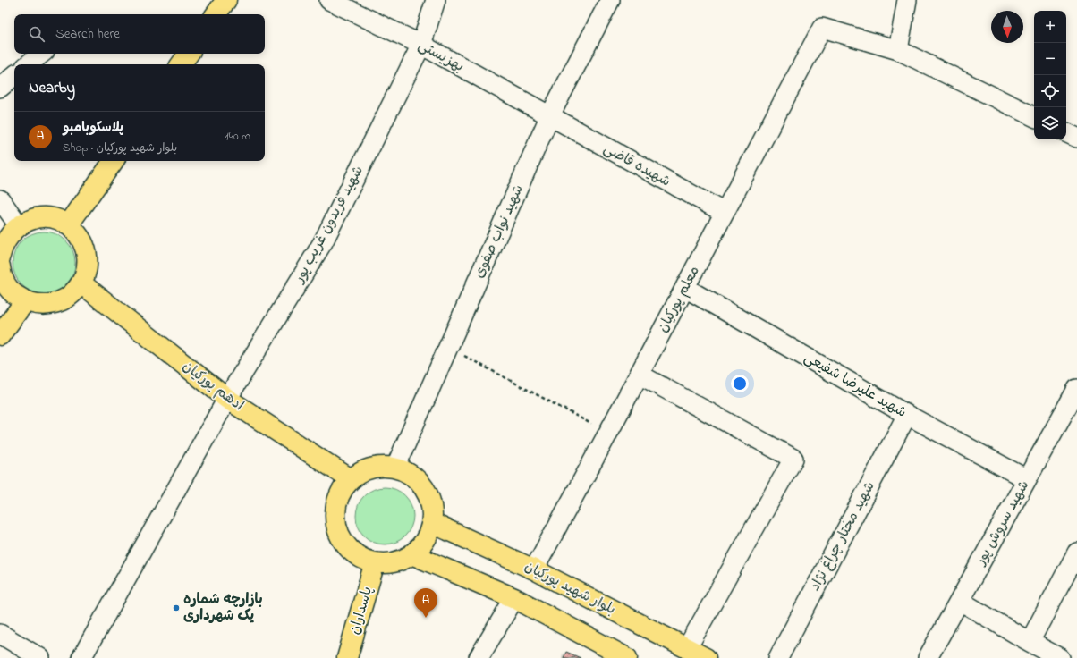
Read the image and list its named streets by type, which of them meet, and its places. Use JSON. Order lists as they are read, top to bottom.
{
  "streets": {
    "main road": ["ادهم پورکیان", "بلوار شهید پورکیان", "پاسداران"],
    "street": [
      "بهزیستی",
      "شهیده قاضی",
      "شهید فریدون غریب پور",
      "شهید نواب صفوی",
      "معلم پورکیان",
      "شهید علیرضا شفیعی",
      "شهید سروش پور",
      "شهید مختار چراغ نژاد"
    ]
  },
  "crossings": [
    ["بهزیستی", "شهیده قاضی"],
    ["بهزیستی", "شهید فریدون غریب پور"],
    ["بهزیستی", "شهید نواب صفوی"],
    ["شهیده قاضی", "شهید نواب صفوی"],
    ["شهیده قاضی", "معلم پورکیان"],
    ["شهید فریدون غریب پور", "ادهم پورکیان"],
    ["شهید نواب صفوی", "ادهم پورکیان"],
    ["شهید نواب صفوی", "بلوار شهید پورکیان"],
    ["شهید نواب صفوی", "پاسداران"],
    ["معلم پورکیان", "شهید علیرضا شفیعی"],
    ["معلم پورکیان", "بلوار شهید پورکیان"],
    ["شهید علیرضا شفیعی", "شهید سروش پور"],
    ["شهید علیرضا شفیعی", "شهید مختار چراغ نژاد"],
    ["ادهم پورکیان", "بلوار شهید پورکیان"],
    ["ادهم پورکیان", "پاسداران"],
    ["بلوار شهید پورکیان", "پاسداران"]
  ],
  "places": ["بازارچه شماره یک شهرداری"],
  "north": "bottom",
  "page": {
    "map_buttons": ["+", "−"],
    "search": "Search here",
    "heading": "Nearby",
    "list": [
      {
        "mark": "A",
        "name": "پلاسکوبامبو",
        "note": "Shop · بلوار شهید پورکیان",
        "value": "140 m"
      }
    ],
    "pins": "A"
  }
}
